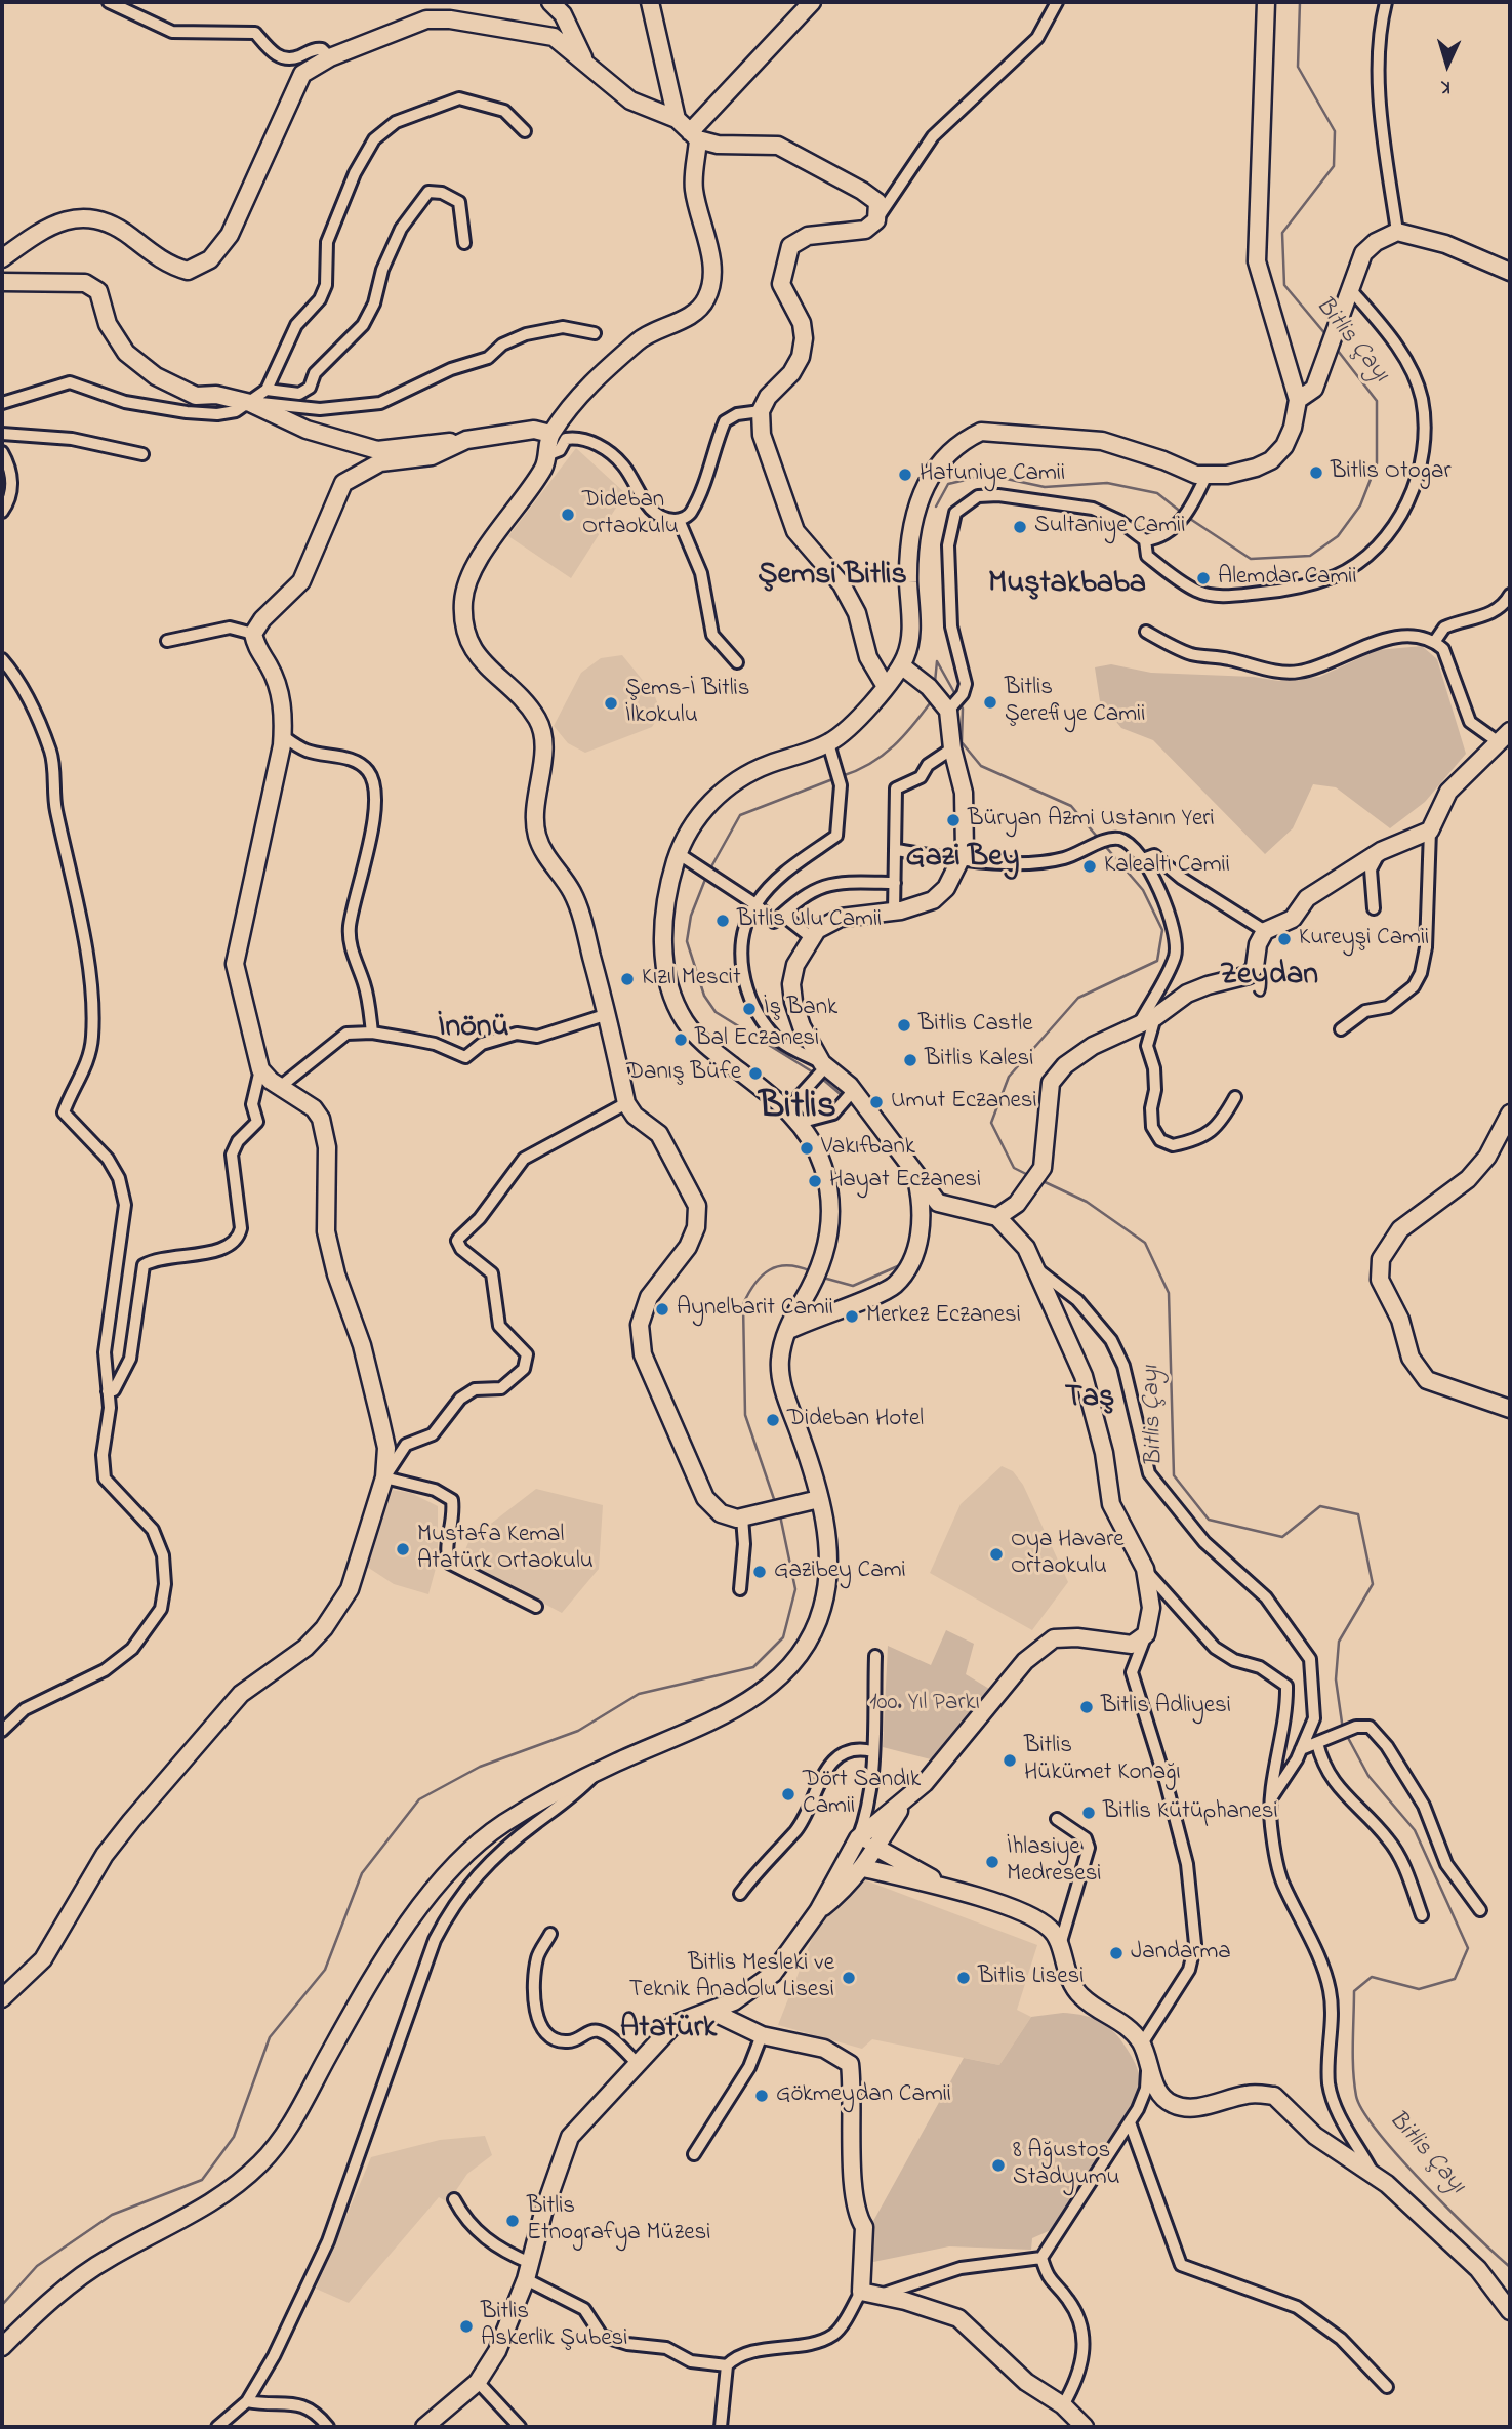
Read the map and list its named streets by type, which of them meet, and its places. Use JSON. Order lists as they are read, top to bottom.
{
  "districts": [
    "Şemsi Bitlis",
    "Muştakbaba",
    "Gazi Bey",
    "Zeydan",
    "İnönü",
    "Bitlis",
    "Taş",
    "Atatürk"
  ],
  "water": ["Bitlis Çayı"],
  "parks": ["100. Yıl Parkı"],
  "places": [
    "Bitlis Otogar",
    "Hatuniye Camii",
    "Dideban Ortaokulu",
    "Sultaniye Camii",
    "Alemdar Camii",
    "Bitlis Şerefiye Camii",
    "Şems-İ Bitlis İlkokulu",
    "Büryan Azmi Ustanın Yeri",
    "Kalealtı Camii",
    "Bitlis Ulu Camii",
    "Kureyşi Camii",
    "Kızıl Mescit",
    "İş Bank",
    "Bitlis Castle",
    "Bal Eczanesi",
    "Bitlis Kalesi",
    "Danış Büfe",
    "Umut Eczanesi",
    "Vakıfbank",
    "Hayat Eczanesi",
    "Aynelbarit Camii",
    "Merkez Eczanesi",
    "Dideban Hotel",
    "Mustafa Kemal Atatürk Ortaokulu",
    "Oya Havare Ortaokulu",
    "Gazibey Cami",
    "Bitlis Adliyesi",
    "Bitlis Hükümet Konağı",
    "Dört Sandık Camii",
    "Bitlis Kütüphanesi",
    "İhlasiye Medresesi",
    "Jandarma",
    "Bitlis Mesleki ve Teknik Anadolu Lisesi",
    "Bitlis Lisesi",
    "Gökmeydan Camii",
    "8 Ağustos Stadyumu",
    "Bitlis Etnografya Müzesi",
    "Bitlis Askerlik Şubesi"
  ],
  "north": "bottom"
}
